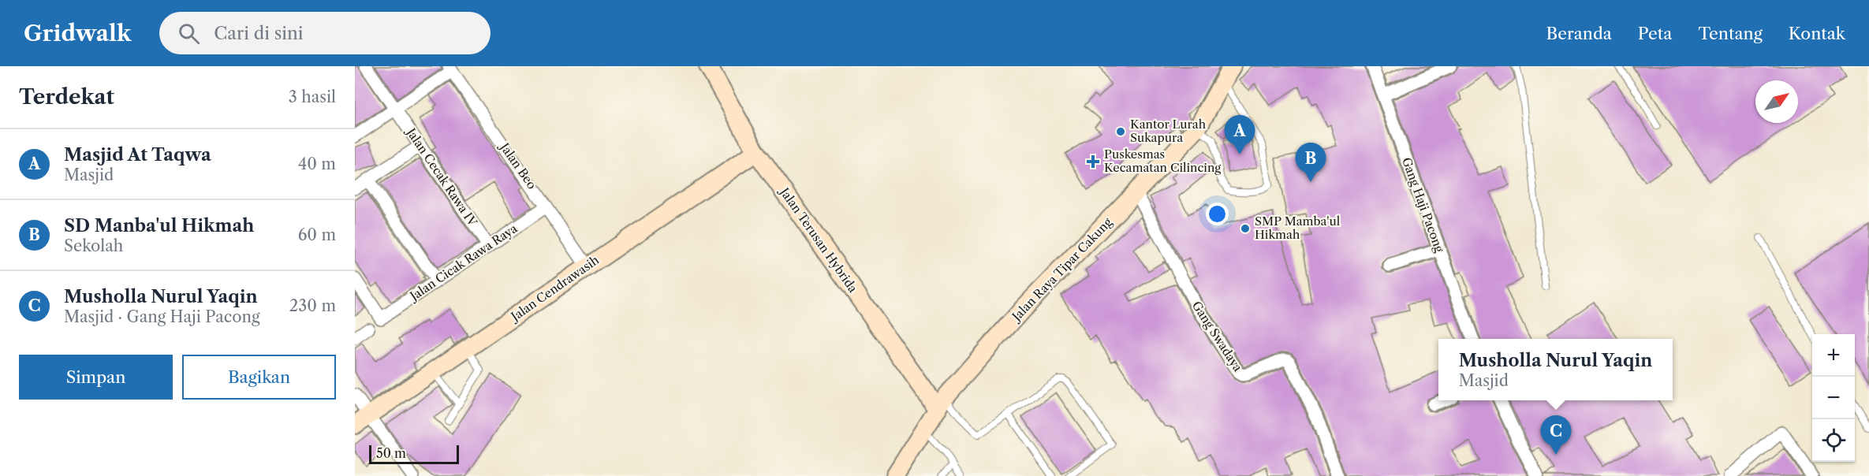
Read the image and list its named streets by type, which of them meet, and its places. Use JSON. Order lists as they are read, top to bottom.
{
  "streets": {
    "street": [
      "Jalan Beo",
      "Jalan Cecak Rawa IV",
      "Gang Haji Pacong",
      "Jalan Terusan Hybrida",
      "Jalan Cicak Rawa Raya",
      "Jalan Raya Tipar Cakung",
      "Jalan Cendrawasih",
      "Gang Swadaya"
    ]
  },
  "crossings": [
    ["Jalan Beo", "Jalan Cicak Rawa Raya"],
    ["Jalan Beo", "Jalan Cendrawasih"],
    ["Jalan Cecak Rawa IV", "Jalan Cicak Rawa Raya"],
    ["Jalan Terusan Hybrida", "Jalan Raya Tipar Cakung"],
    ["Jalan Terusan Hybrida", "Jalan Cendrawasih"],
    ["Jalan Raya Tipar Cakung", "Gang Swadaya"]
  ],
  "places": {
    "other": ["Kantor Lurah Sukapura", "SMP Mamba'ul Hikmah"],
    "health": ["Puskesmas Kecamatan Cilincing"]
  },
  "scale_bar": "50 m",
  "north": "top right",
  "page": {
    "header": "Gridwalk",
    "search": "Cari di sini",
    "nav": [
      "Beranda",
      "Peta",
      "Tentang",
      "Kontak"
    ],
    "heading": ["Terdekat", "3 hasil"],
    "pins": ["A", "B", "C"],
    "list": [
      {
        "mark": "A",
        "name": "Masjid At Taqwa",
        "note": "Masjid",
        "value": "40 m"
      },
      {
        "mark": "B",
        "name": "SD Manba'ul Hikmah",
        "note": "Sekolah",
        "value": "60 m"
      },
      {
        "mark": "C",
        "name": "Musholla Nurul Yaqin",
        "note": "Masjid · Gang Haji Pacong",
        "value": "230 m"
      }
    ],
    "map_buttons": ["+", "−"],
    "popup": ["Musholla Nurul Yaqin", "Masjid"],
    "buttons": ["Simpan", "Bagikan"],
    "scale": "50 m"
  }
}
